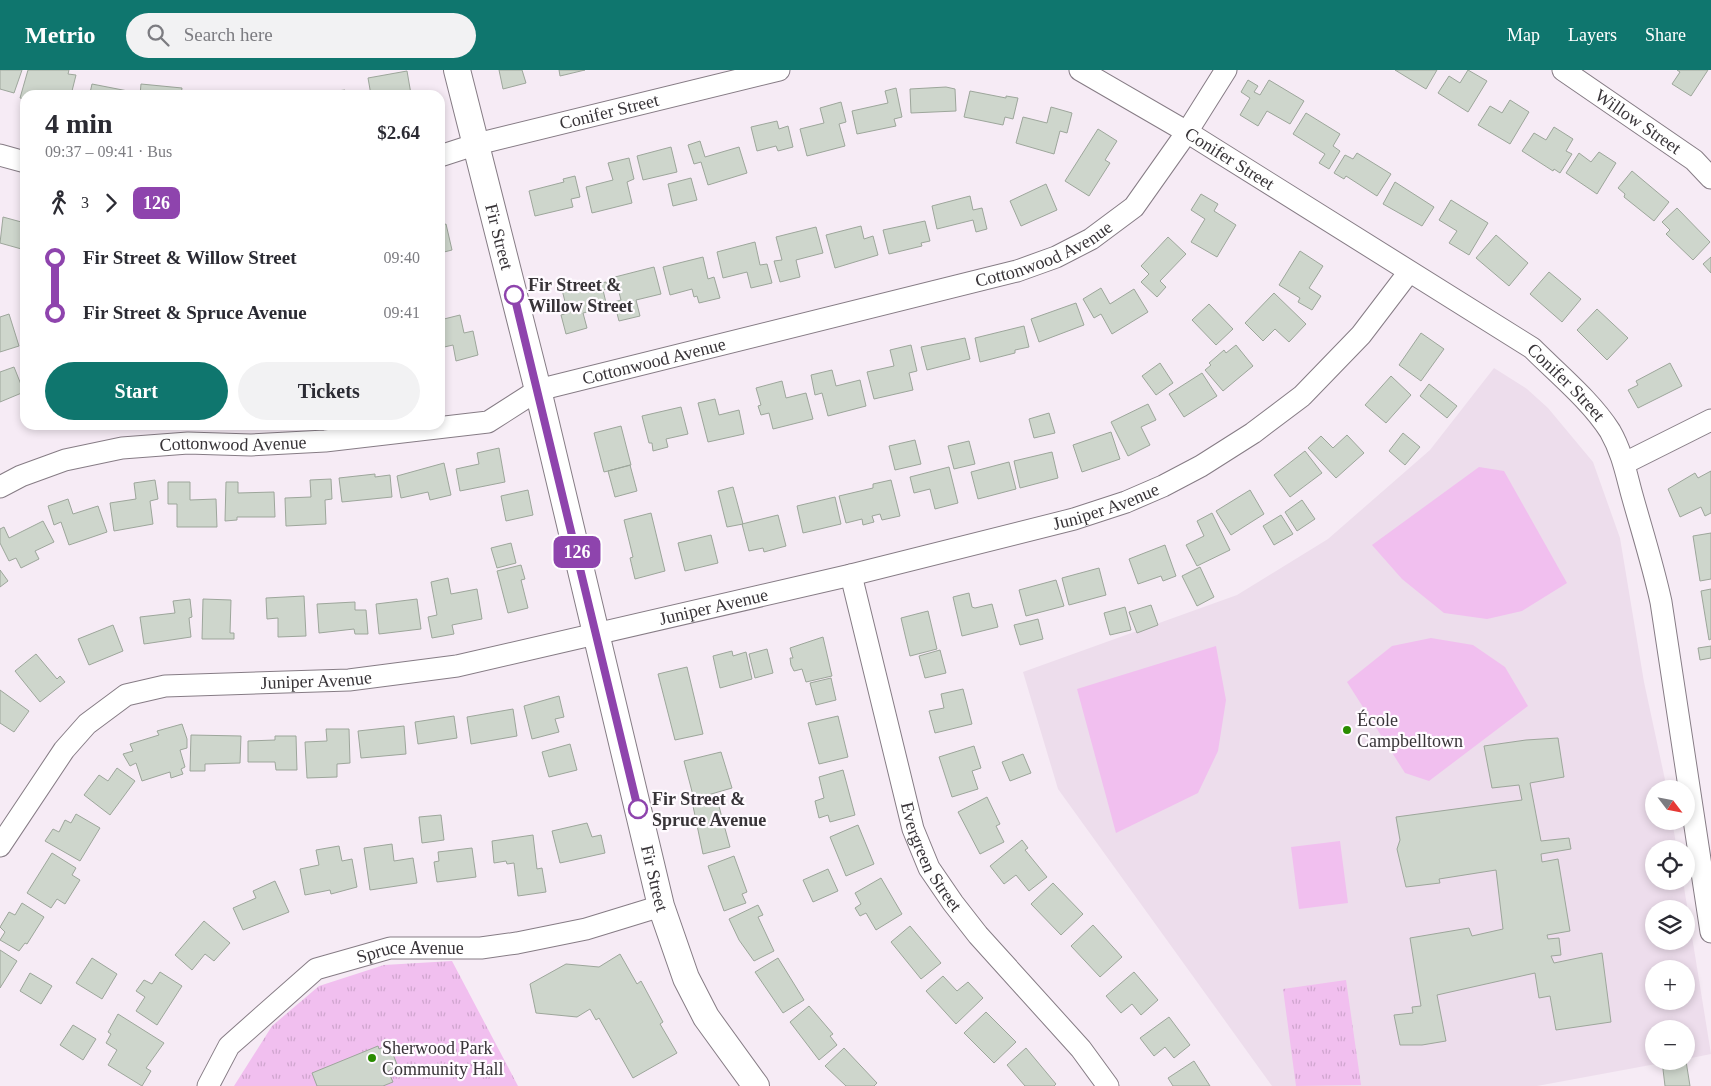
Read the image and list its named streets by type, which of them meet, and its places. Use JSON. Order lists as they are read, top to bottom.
{
  "streets": {
    "street": [
      "Conifer Street",
      "Willow Street",
      "Fir Street",
      "Cottonwood Avenue",
      "Juniper Avenue",
      "Evergreen Street",
      "Spruce Avenue"
    ]
  },
  "crossings": [
    ["Conifer Street", "Fir Street"],
    ["Conifer Street", "Cottonwood Avenue"],
    ["Conifer Street", "Juniper Avenue"],
    ["Fir Street", "Cottonwood Avenue"],
    ["Fir Street", "Juniper Avenue"],
    ["Fir Street", "Spruce Avenue"],
    ["Juniper Avenue", "Evergreen Street"]
  ],
  "places": [
    "Fir Street & Willow Street",
    "École Campbelltown",
    "Fir Street & Spruce Avenue",
    "Sherwood Park Community Hall"
  ],
  "lines": ["bus line 126"],
  "north": "bottom right",
  "page": {
    "header": "Metrio",
    "search": "Search here",
    "nav": ["Map", "Layers", "Share"],
    "on_map": "126",
    "heading": ["4 min", "09:37 – 09:41 · Bus", "$2.64"],
    "legs": ["3", "126"],
    "list": [
      {
        "name": "Fir Street & Willow Street",
        "value": "09:40"
      },
      {
        "name": "Fir Street & Spruce Avenue",
        "value": "09:41"
      }
    ],
    "buttons": ["Start", "Tickets"],
    "map_buttons": ["+", "−"]
  }
}
